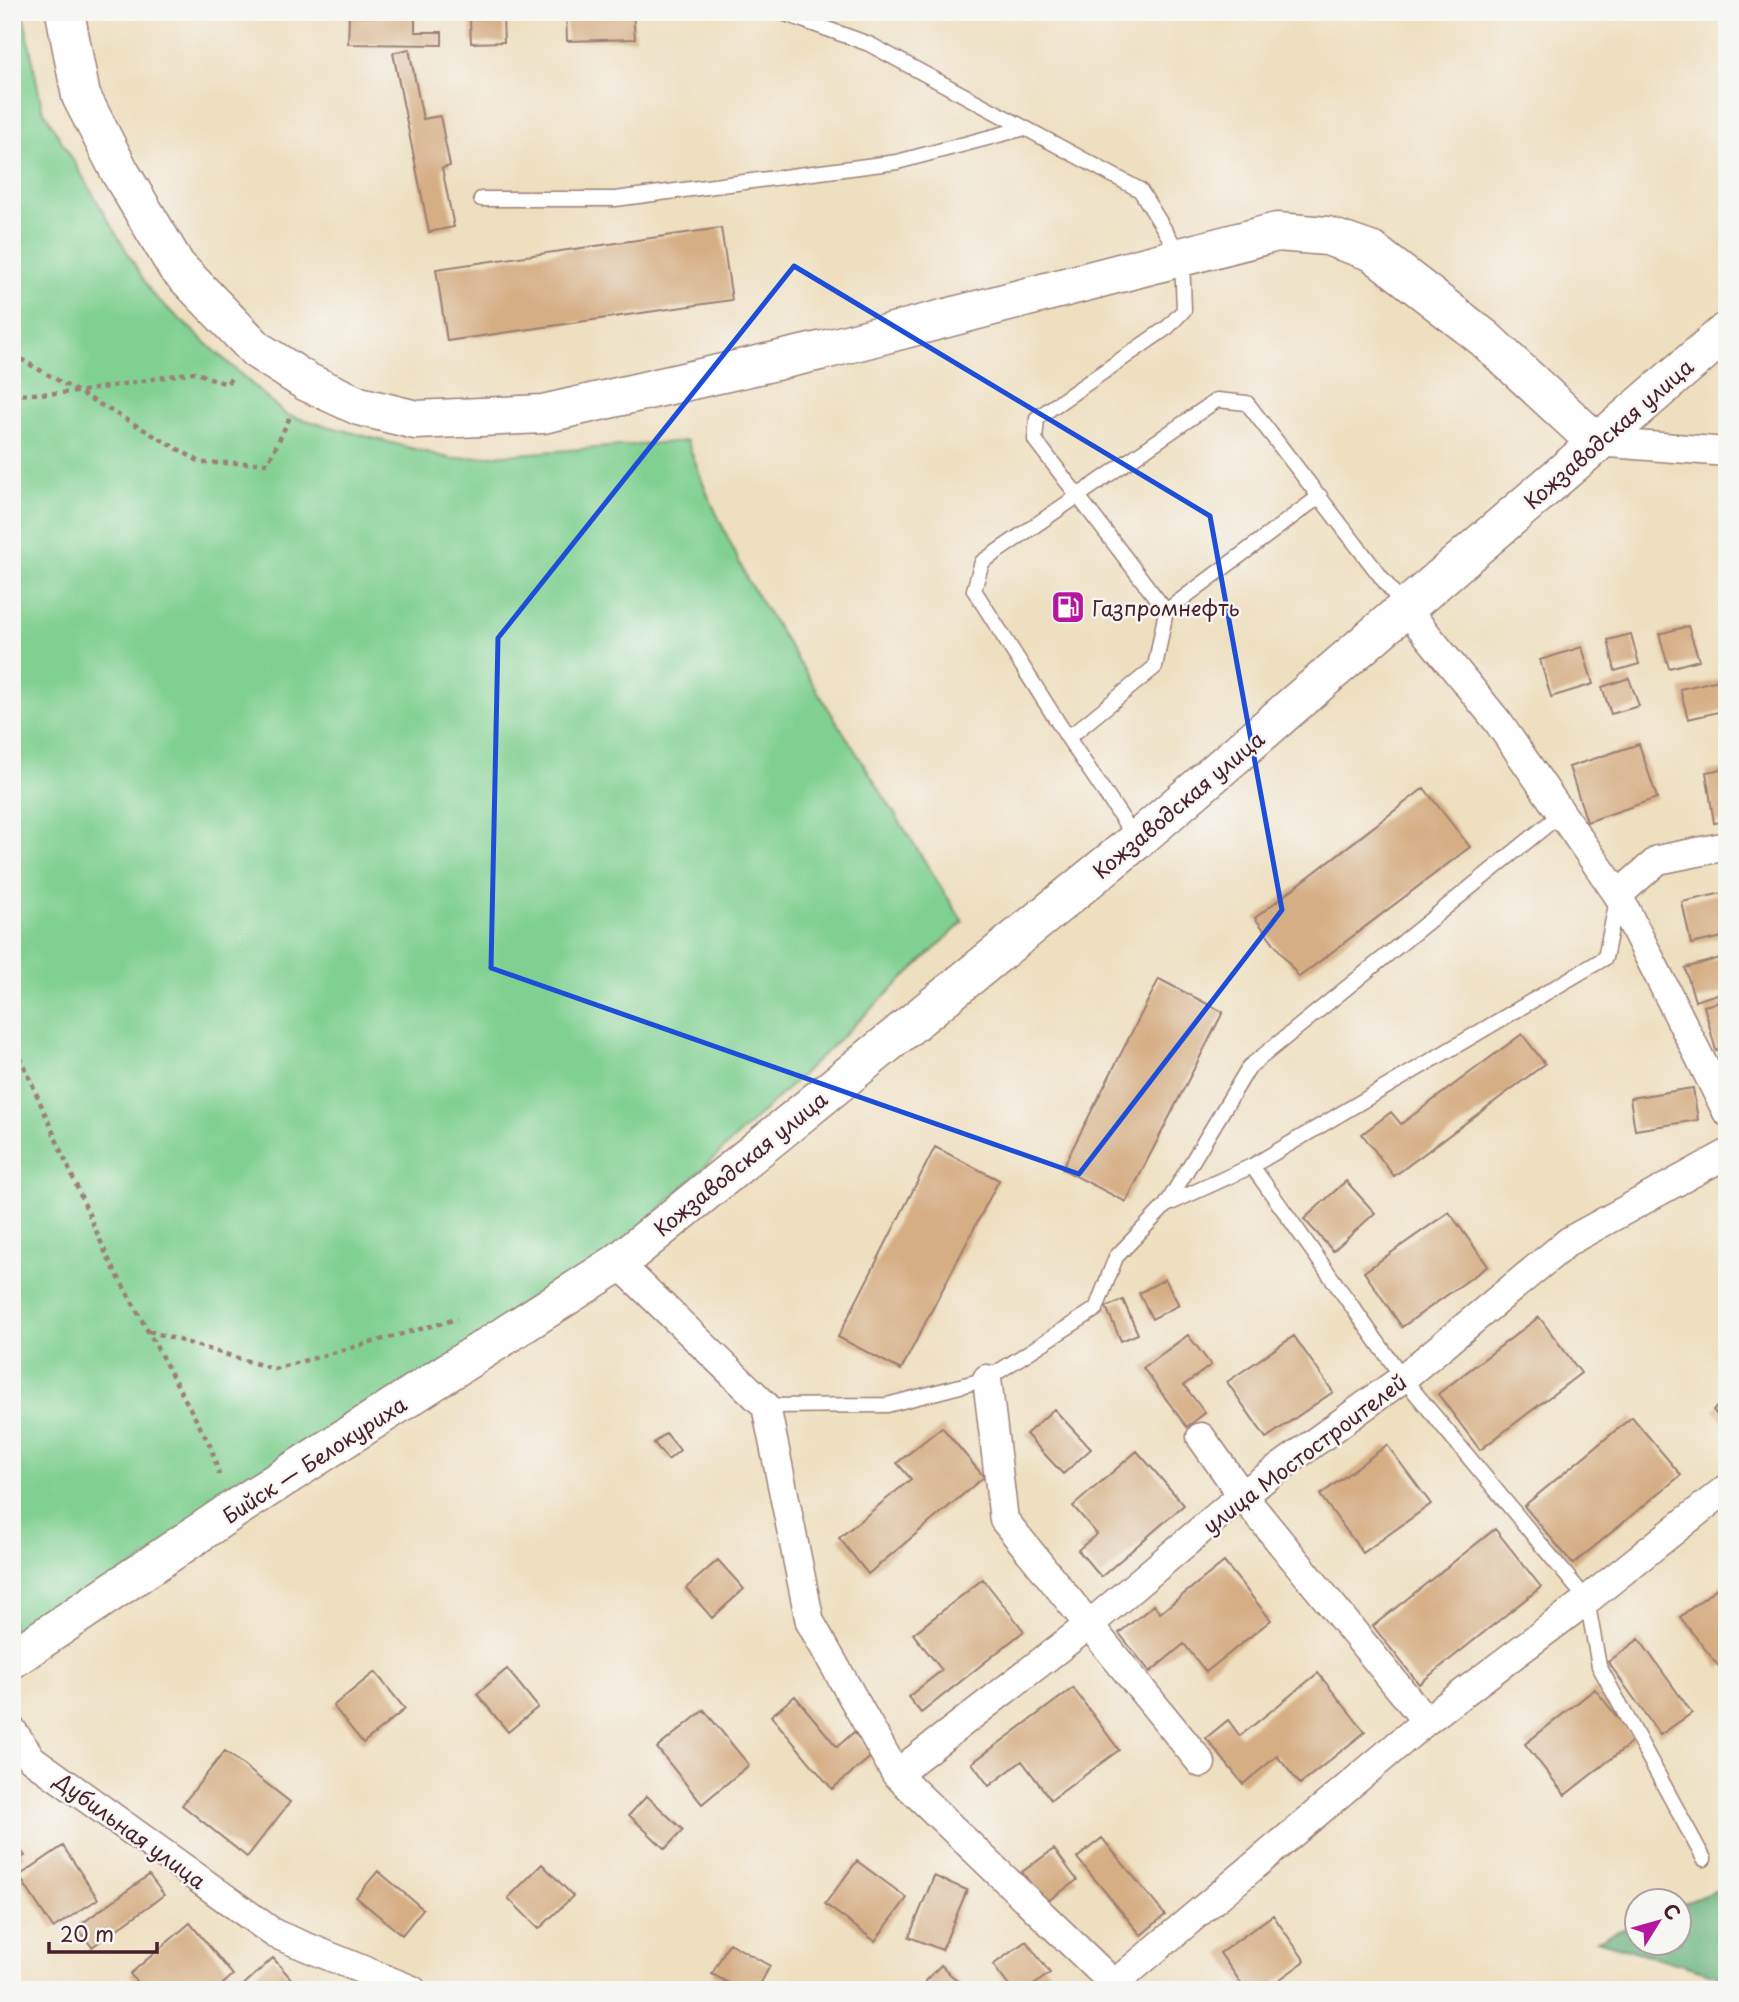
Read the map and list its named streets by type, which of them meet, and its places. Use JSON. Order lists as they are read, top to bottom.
{
  "streets": {
    "main road": ["Кожзаводская улица", "Бийск — Белокуриха"],
    "street": ["улица Мостостроителей", "Дубильная улица"]
  },
  "crossings": [
    ["Кожзаводская улица", "Бийск — Белокуриха"]
  ],
  "places": {
    "fuel station": ["Газпромнефть"]
  },
  "scale_bar": "20 m",
  "north": "top right"
}
